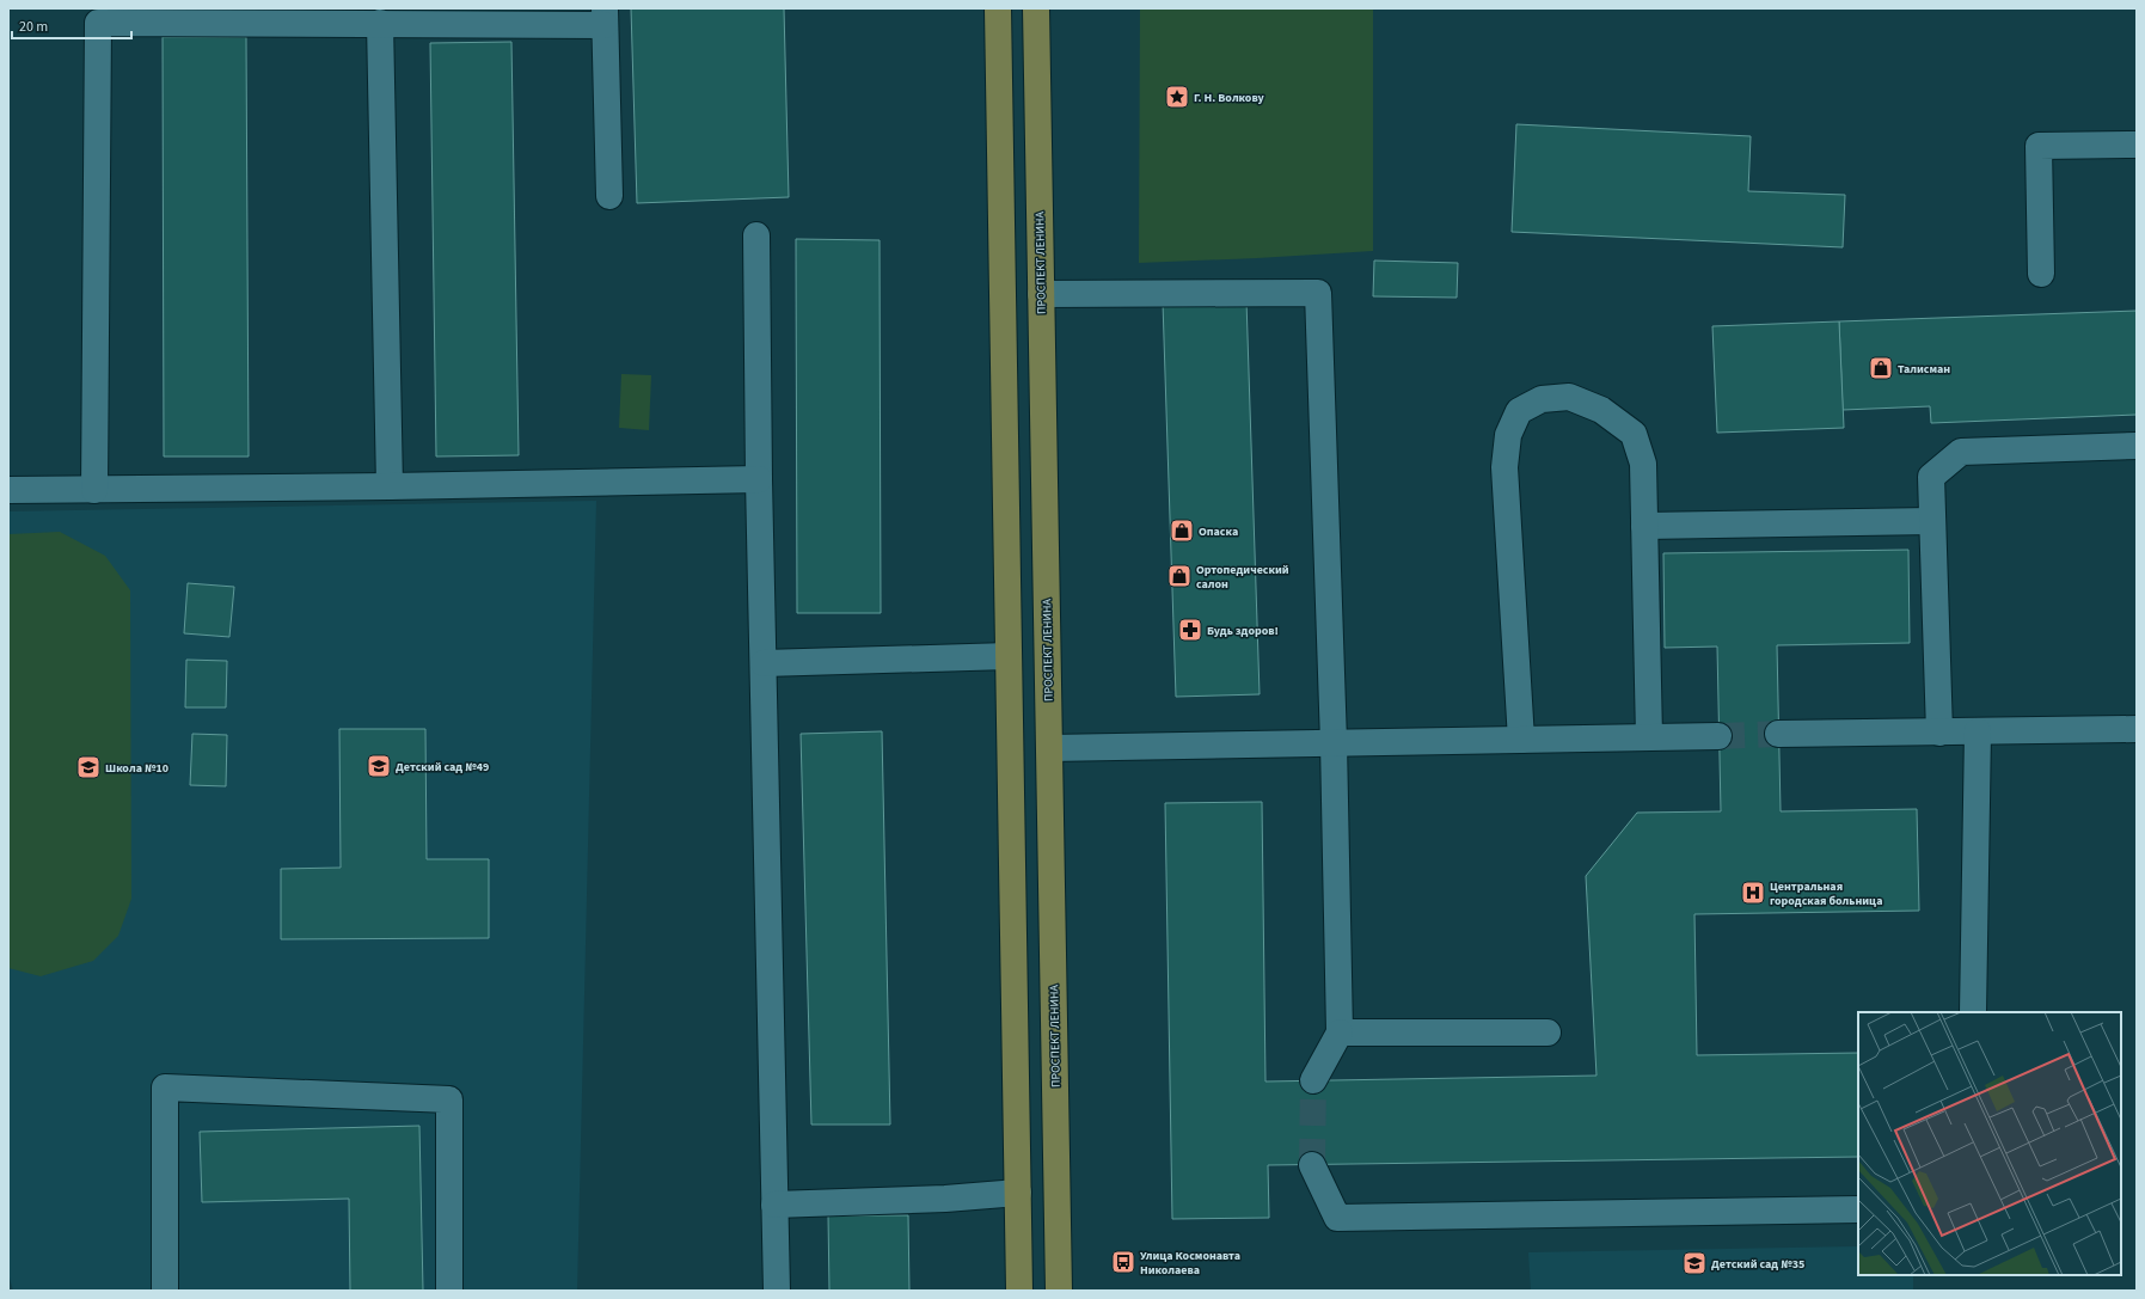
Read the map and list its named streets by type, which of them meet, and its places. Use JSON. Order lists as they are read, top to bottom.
{
  "streets": {
    "main road": ["ПРОСПЕКТ ЛЕНИНА"]
  },
  "places": {
    "place": ["Г. Н. Волкову"],
    "shop": ["Талисман", "Опаска", "Ортопедический салон"],
    "pharmacy": ["Будь здоров!"],
    "school or university": ["Детский сад №49", "Школа №10", "Детский сад №35"],
    "hospital": ["Центральная городская больница"],
    "bus stop": ["Улица Космонавта Николаева"]
  },
  "scale_bar": "20 m"
}
